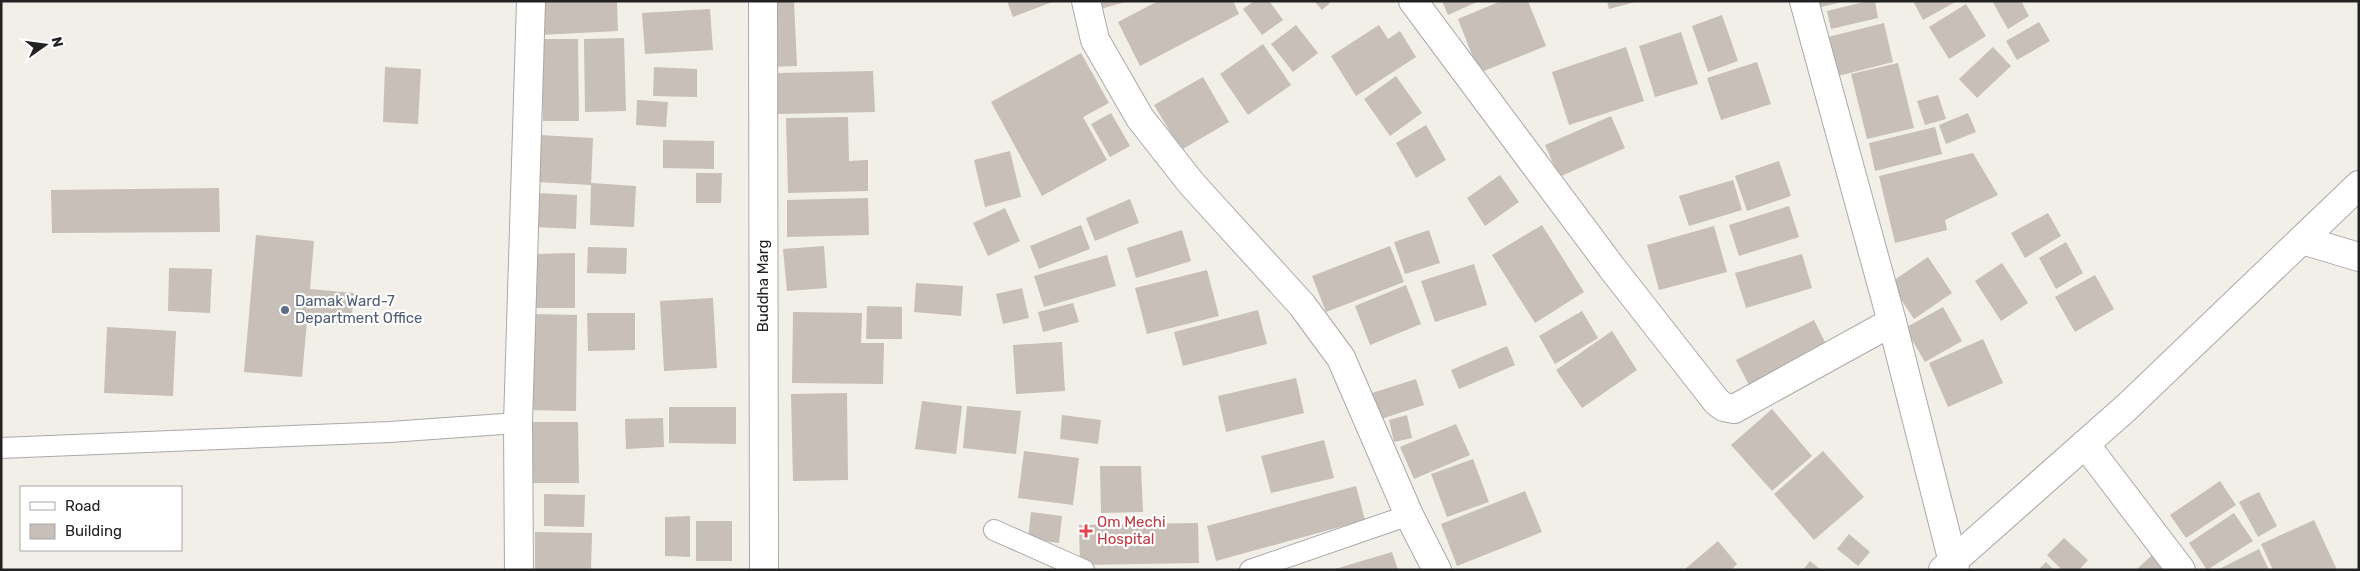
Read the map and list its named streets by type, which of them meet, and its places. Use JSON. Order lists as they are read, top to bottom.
{
  "streets": {
    "street": ["Buddha Marg"]
  },
  "places": {
    "other": ["Damak Ward-7 Department Office"],
    "health": ["Om Mechi Hospital"]
  },
  "legend": ["Road", "Building"],
  "north": "right"
}
